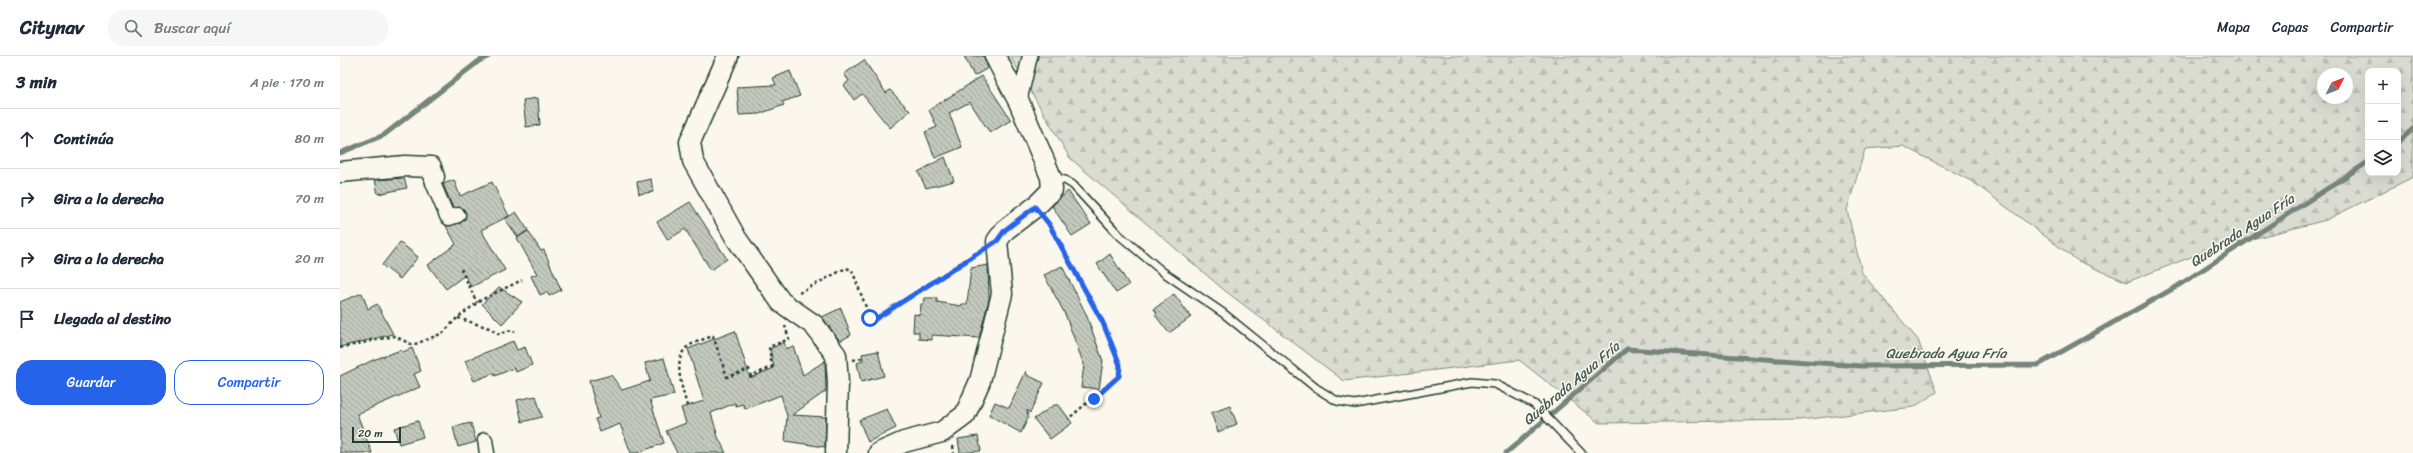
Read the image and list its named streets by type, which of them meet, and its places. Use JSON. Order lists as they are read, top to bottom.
{
  "water": ["Quebrada Agua Fría"],
  "scale_bar": "20 m",
  "north": "top right",
  "page": {
    "header": "Citynav",
    "search": "Buscar aquí",
    "nav": ["Mapa", "Capas", "Compartir"],
    "heading": ["3 min", "A pie · 170 m"],
    "map_buttons": ["+", "−"],
    "list": [
      ["Continúa", "80 m"],
      ["Gira a la derecha", "70 m"],
      ["Gira a la derecha", "20 m"],
      "Llegada al destino"
    ],
    "buttons": ["Guardar", "Compartir"],
    "scale": "20 m"
  }
}
